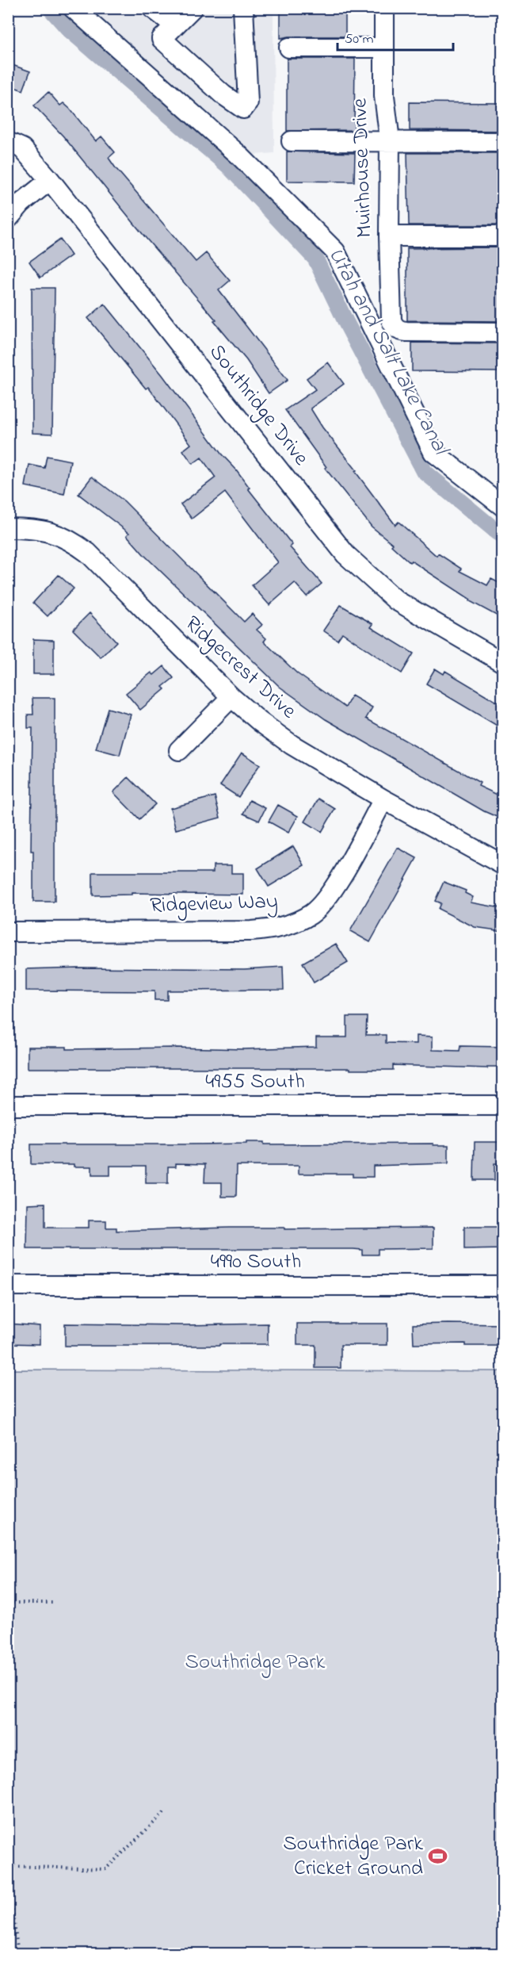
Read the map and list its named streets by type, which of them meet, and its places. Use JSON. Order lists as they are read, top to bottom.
{
  "streets": {
    "street": [
      "Muirhouse Drive",
      "Southridge Drive",
      "Ridgecrest Drive",
      "Ridgeview Way",
      "4955 South",
      "4990 South"
    ]
  },
  "crossings": [
    ["Ridgecrest Drive", "Ridgeview Way"]
  ],
  "water": ["Utah and Salt Lake Canal"],
  "parks": ["Southridge Park"],
  "places": {
    "sports": ["Southridge Park Cricket Ground"]
  },
  "scale_bar": "50 m"
}
